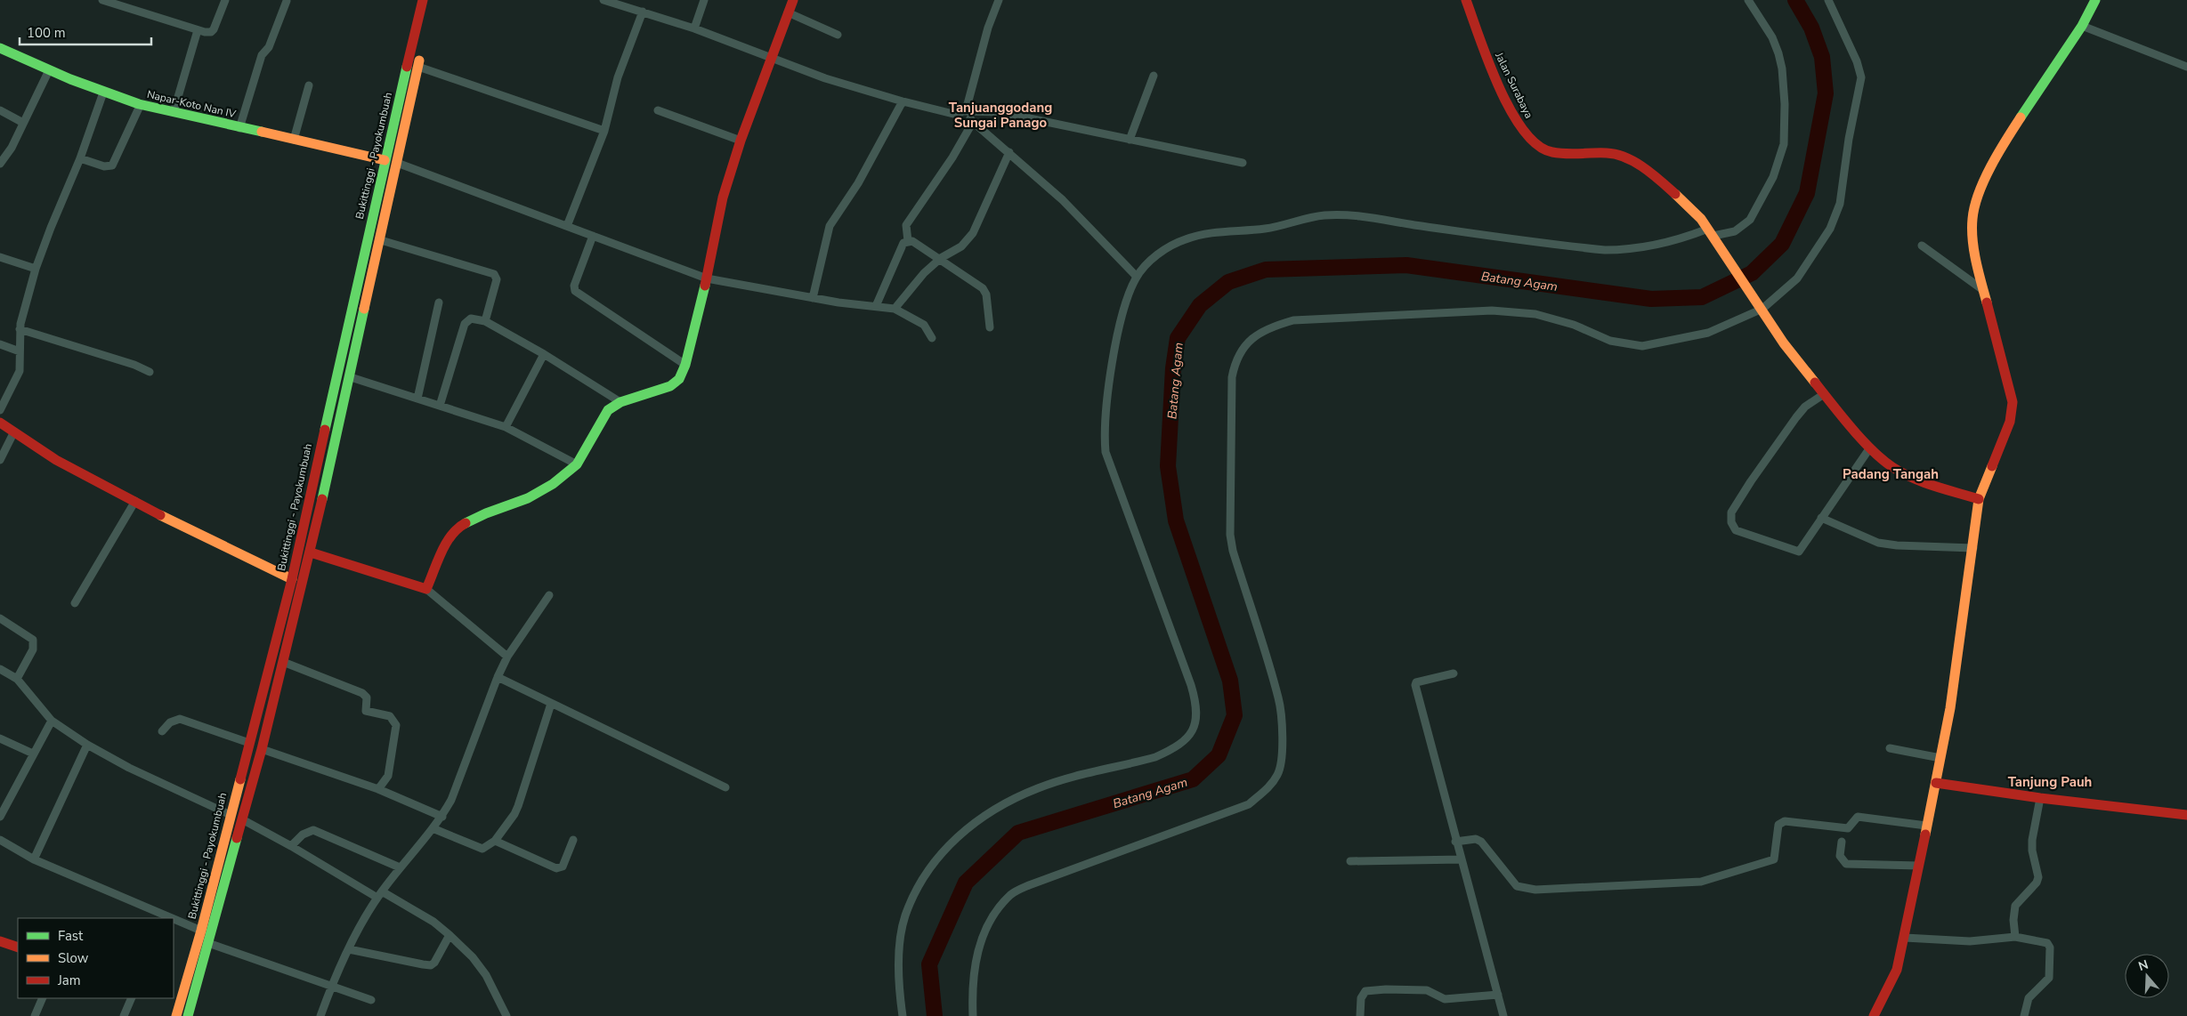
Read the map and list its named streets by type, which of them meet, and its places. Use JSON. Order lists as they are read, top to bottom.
{
  "streets": {
    "main road": ["Jalan Surabaya", "Napar-Koto Nan IV", "Bukittinggi - Payokumbuah"]
  },
  "crossings": [
    ["Napar-Koto Nan IV", "Bukittinggi - Payokumbuah"]
  ],
  "districts": ["Tanjuanggodang Sungai Panago", "Padang Tangah", "Tanjung Pauh"],
  "water": ["Batang Agam"],
  "legend": ["Fast", "Slow", "Jam"],
  "scale_bar": "100 m",
  "north": "top"
}
